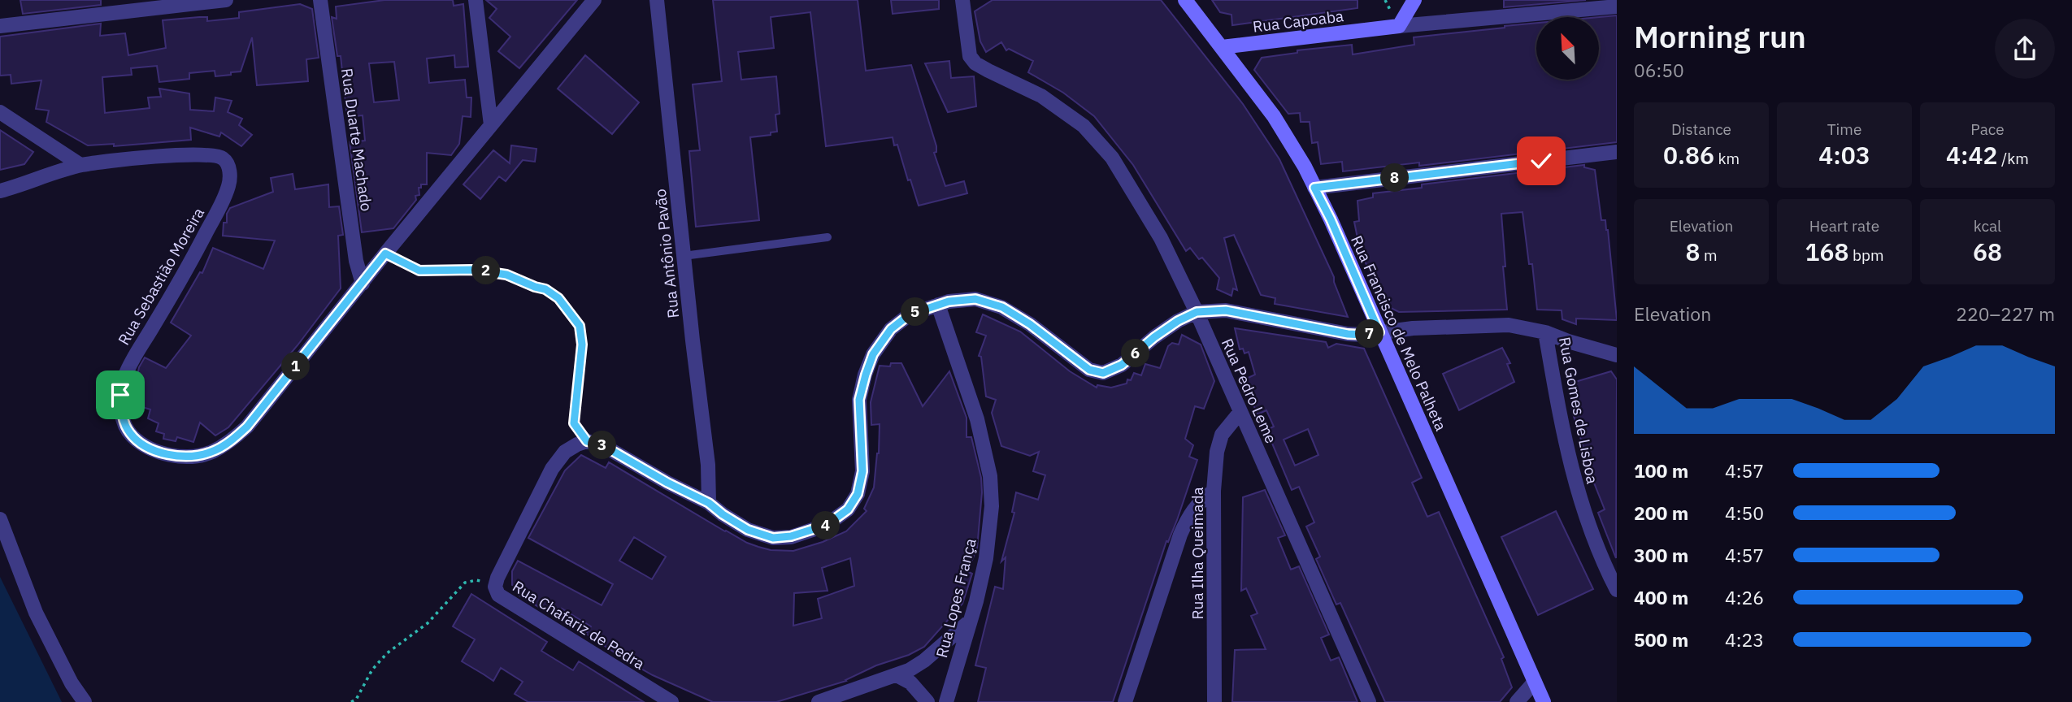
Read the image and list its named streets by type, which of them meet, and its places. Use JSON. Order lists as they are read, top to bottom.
{
  "streets": {
    "main road": ["Rua Capoaba", "Rua Francisco de Melo Palheta"],
    "street": [
      "Rua Duarte Machado",
      "Rua Antônio Pavão",
      "Rua Sebastião Moreira",
      "Rua Pedro Leme",
      "Rua Gomes de Lisboa",
      "Rua Ilha Queimada",
      "Rua Lopes França",
      "Rua Chafariz de Pedra"
    ]
  },
  "crossings": [
    ["Rua Capoaba", "Rua Francisco de Melo Palheta"],
    ["Rua Duarte Machado", "Rua Sebastião Moreira"],
    ["Rua Pedro Leme", "Rua Ilha Queimada"]
  ],
  "north": "top left",
  "page": {
    "heading": ["Morning run", "06:50"],
    "stats": [
      ["Distance", "0.86 km"],
      ["Time", "4:03"],
      ["Pace", "4:42 /km"],
      ["Elevation", "8 m"],
      ["Heart rate", "168 bpm"],
      ["kcal", "68"]
    ],
    "pins": [
      "8",
      "2",
      "5",
      "7",
      "6",
      "1",
      "3",
      "4"
    ],
    "chart": ["Elevation", "220–227 m"],
    "list": [
      {
        "name": "100 m",
        "note": "4:57"
      },
      {
        "name": "200 m",
        "note": "4:50"
      },
      {
        "name": "300 m",
        "note": "4:57"
      },
      {
        "name": "400 m",
        "note": "4:26"
      },
      {
        "name": "500 m",
        "note": "4:23"
      }
    ]
  }
}
